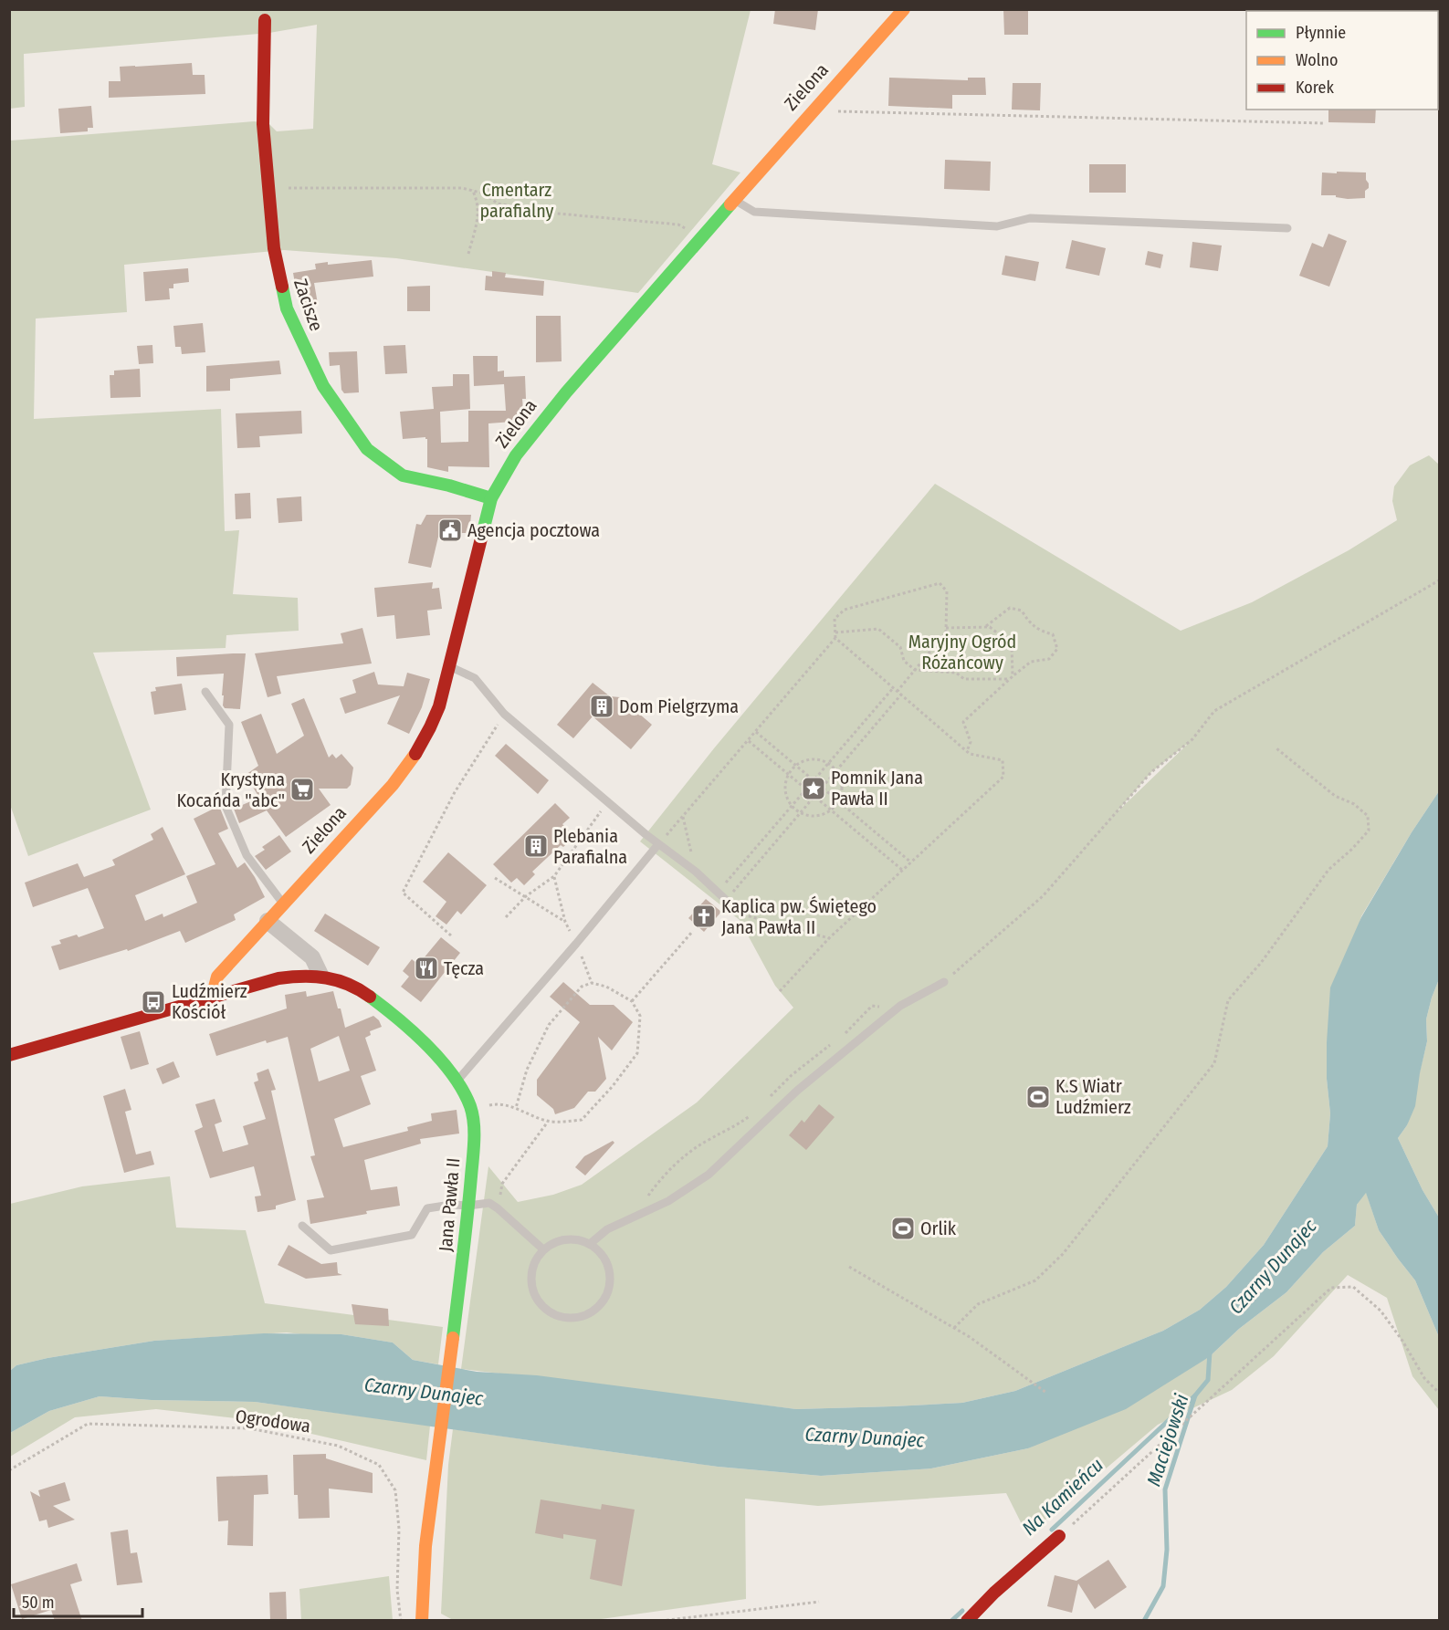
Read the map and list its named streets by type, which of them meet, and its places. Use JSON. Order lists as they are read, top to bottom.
{
  "streets": {
    "street": ["Zielona", "Zacisze", "Jana Pawła II"],
    "path": ["Ogrodowa"]
  },
  "crossings": [
    ["Zielona", "Zacisze"],
    ["Zielona", "Jana Pawła II"]
  ],
  "water": ["Czarny Dunajec", "Maciejowski", "Na Kamieńcu"],
  "parks": ["Cmentarz parafialny", "Maryjny Ogród Różańcowy"],
  "places": {
    "public building": ["Agencja pocztowa"],
    "building": ["Dom Pielgrzyma", "Plebania Parafialna"],
    "place": ["Pomnik Jana Pawła II"],
    "supermarket": ["Krystyna Kocańda \"abc\""],
    "church": ["Kaplica pw. Świętego Jana Pawła II"],
    "restaurant": ["Tęcza"],
    "bus stop": ["Ludźmierz Kościół"],
    "sports": ["K.S Wiatr Ludźmierz", "Orlik"]
  },
  "legend": ["Płynnie", "Wolno", "Korek"],
  "scale_bar": "50 m"
}
